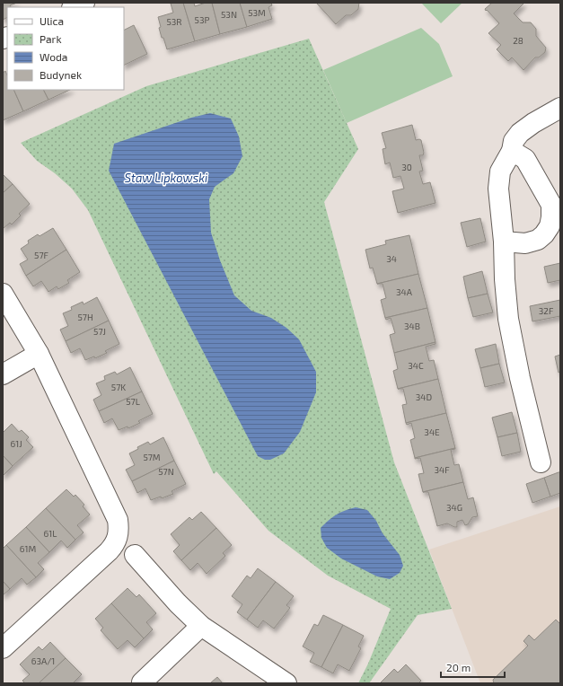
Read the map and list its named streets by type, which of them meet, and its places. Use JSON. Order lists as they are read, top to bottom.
{
  "water": ["Staw Lipkowski"],
  "house_numbers": [
    "53M",
    "53N",
    "53P",
    "53R",
    "28",
    "30",
    "57F",
    "34",
    "34A",
    "32F",
    "57H",
    "34B",
    "57J",
    "34C",
    "57K",
    "34D",
    "57L",
    "34E",
    "61J",
    "57M",
    "34F",
    "57N",
    "34G",
    "61L",
    "61M",
    "63A/1"
  ],
  "legend": [
    "Ulica",
    "Park",
    "Woda",
    "Budynek"
  ],
  "scale_bar": "20 m"
}
